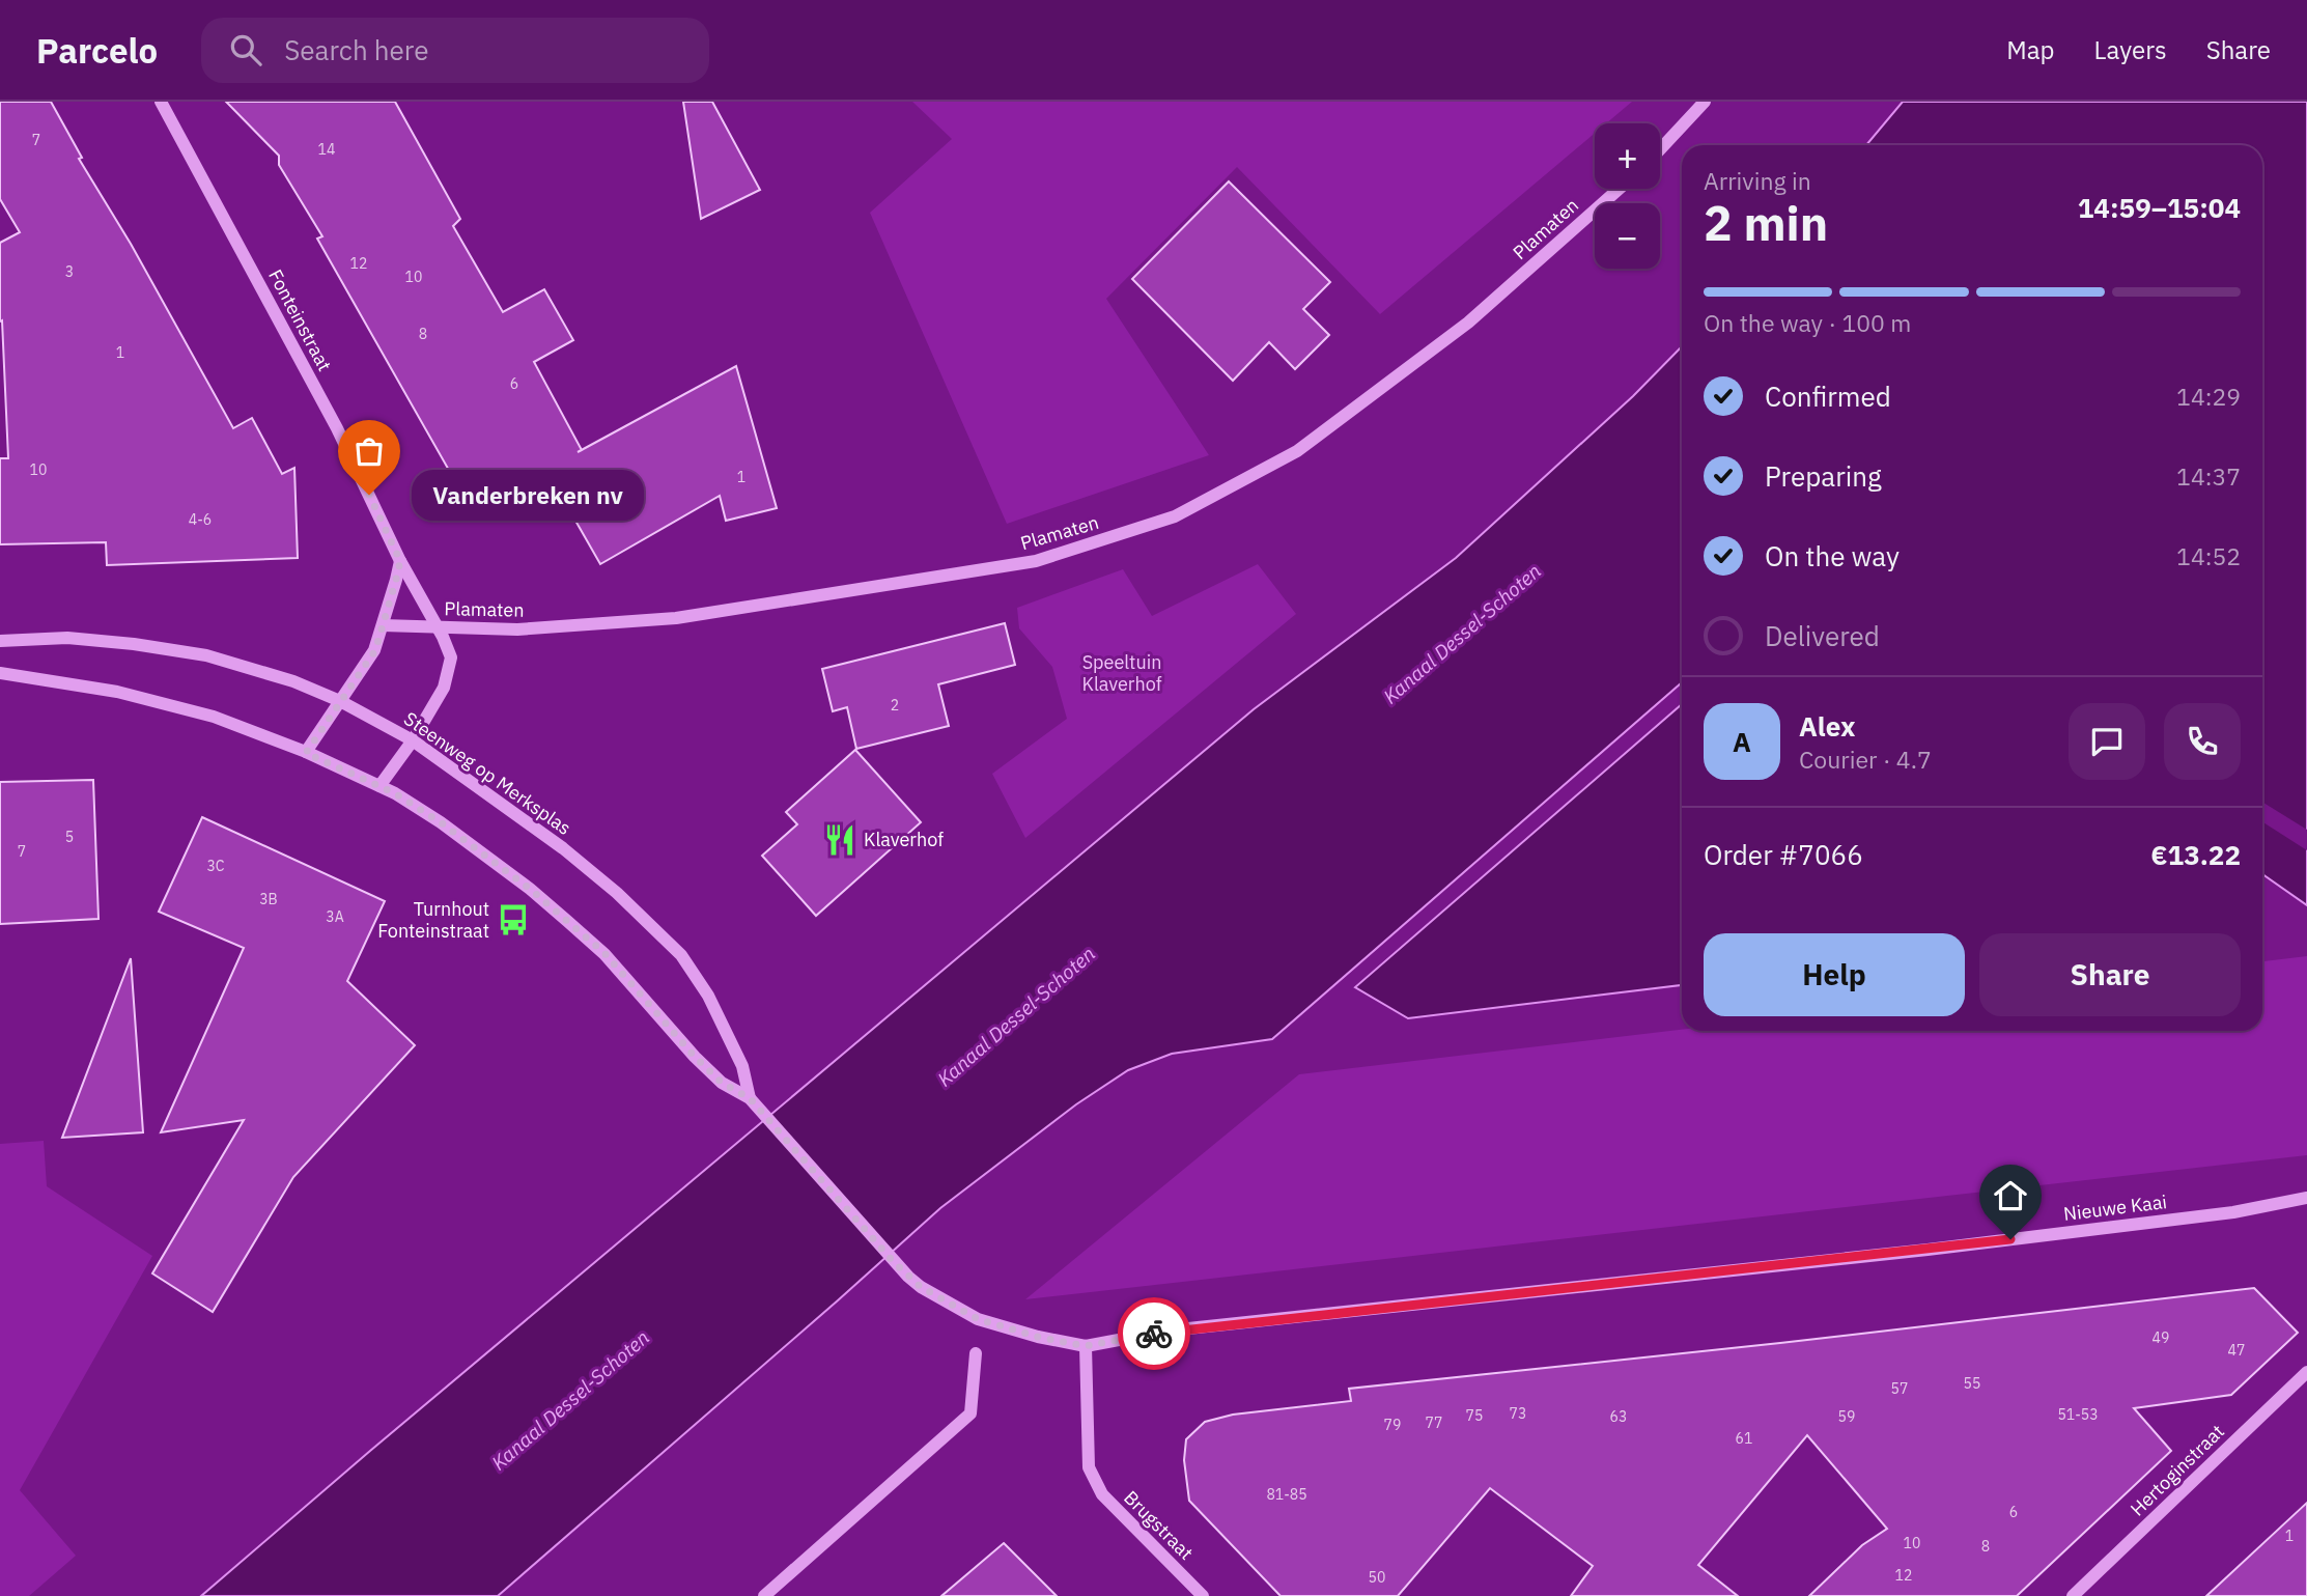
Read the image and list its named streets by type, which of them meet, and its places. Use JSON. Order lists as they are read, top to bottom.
{
  "streets": {
    "street": [
      "Plamaten",
      "Fonteinstraat",
      "Steenweg op Merksplas",
      "Nieuwe Kaai",
      "Hertoginstraat",
      "Brugstraat"
    ]
  },
  "crossings": [
    ["Plamaten", "Fonteinstraat"],
    ["Fonteinstraat", "Steenweg op Merksplas"],
    ["Steenweg op Merksplas", "Nieuwe Kaai"],
    ["Nieuwe Kaai", "Brugstraat"]
  ],
  "water": ["Kanaal Dessel-Schoten"],
  "parks": ["Speeltuin Klaverhof"],
  "places": {
    "other": ["Vanderbreken nv"],
    "restaurant": ["Klaverhof"],
    "bus stop": ["Turnhout Fonteinstraat"]
  },
  "house_numbers": [
    "7",
    "14",
    "12",
    "3",
    "10",
    "8",
    "1",
    "6",
    "10",
    "1",
    "4-6",
    "2",
    "5",
    "7",
    "3C",
    "3B",
    "3A",
    "49",
    "47",
    "55",
    "57",
    "73",
    "51-53",
    "75",
    "63",
    "59",
    "77",
    "79",
    "61",
    "81-85",
    "6",
    "1",
    "10",
    "8",
    "12",
    "50"
  ],
  "page": {
    "header": "Parcelo",
    "search": "Search here",
    "nav": ["Map", "Layers", "Share"],
    "map_buttons": ["+", "−"],
    "heading": ["2 min", "Arriving in", "14:59–15:04"],
    "panel": [
      "Alex",
      "Courier · 4.7",
      "Order #7066",
      "€13.22"
    ],
    "bar": "On the way · 100 m",
    "list": [
      ["Confirmed", "14:29"],
      ["Preparing", "14:37"],
      ["On the way", "14:52"],
      "Delivered"
    ],
    "bubble": "Vanderbreken nv",
    "round": "A",
    "buttons": ["Help", "Share"]
  }
}
